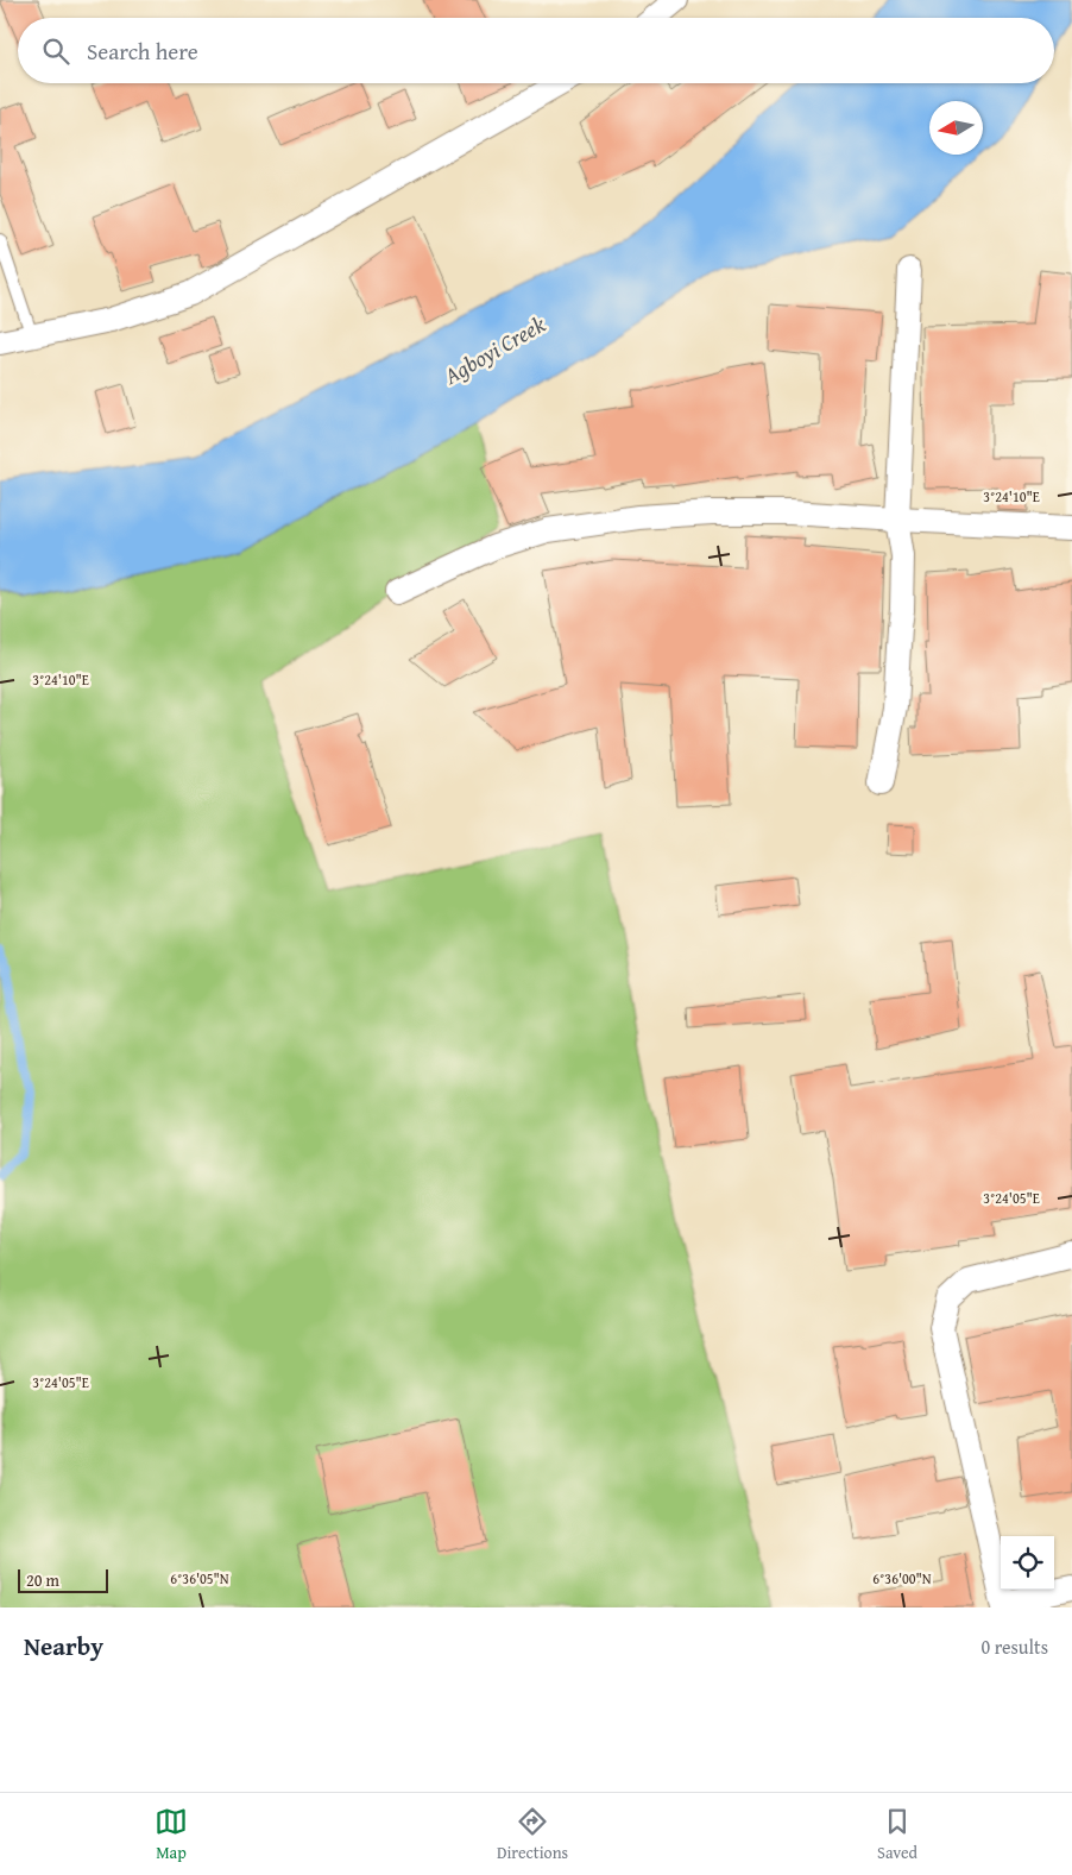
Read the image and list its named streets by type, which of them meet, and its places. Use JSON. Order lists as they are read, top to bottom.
{
  "water": ["Agboyi Creek"],
  "scale_bar": "20 m",
  "north": "left",
  "page": {
    "search": "Search here",
    "scale": "20 m",
    "heading": ["Nearby", "0 results"],
    "nav": ["Map", "Directions", "Saved"]
  },
  "coordinates": [
    "3°24'10\"E",
    "3°24'05\"E",
    "6°36'05\"N",
    "6°36'00\"N"
  ]
}
